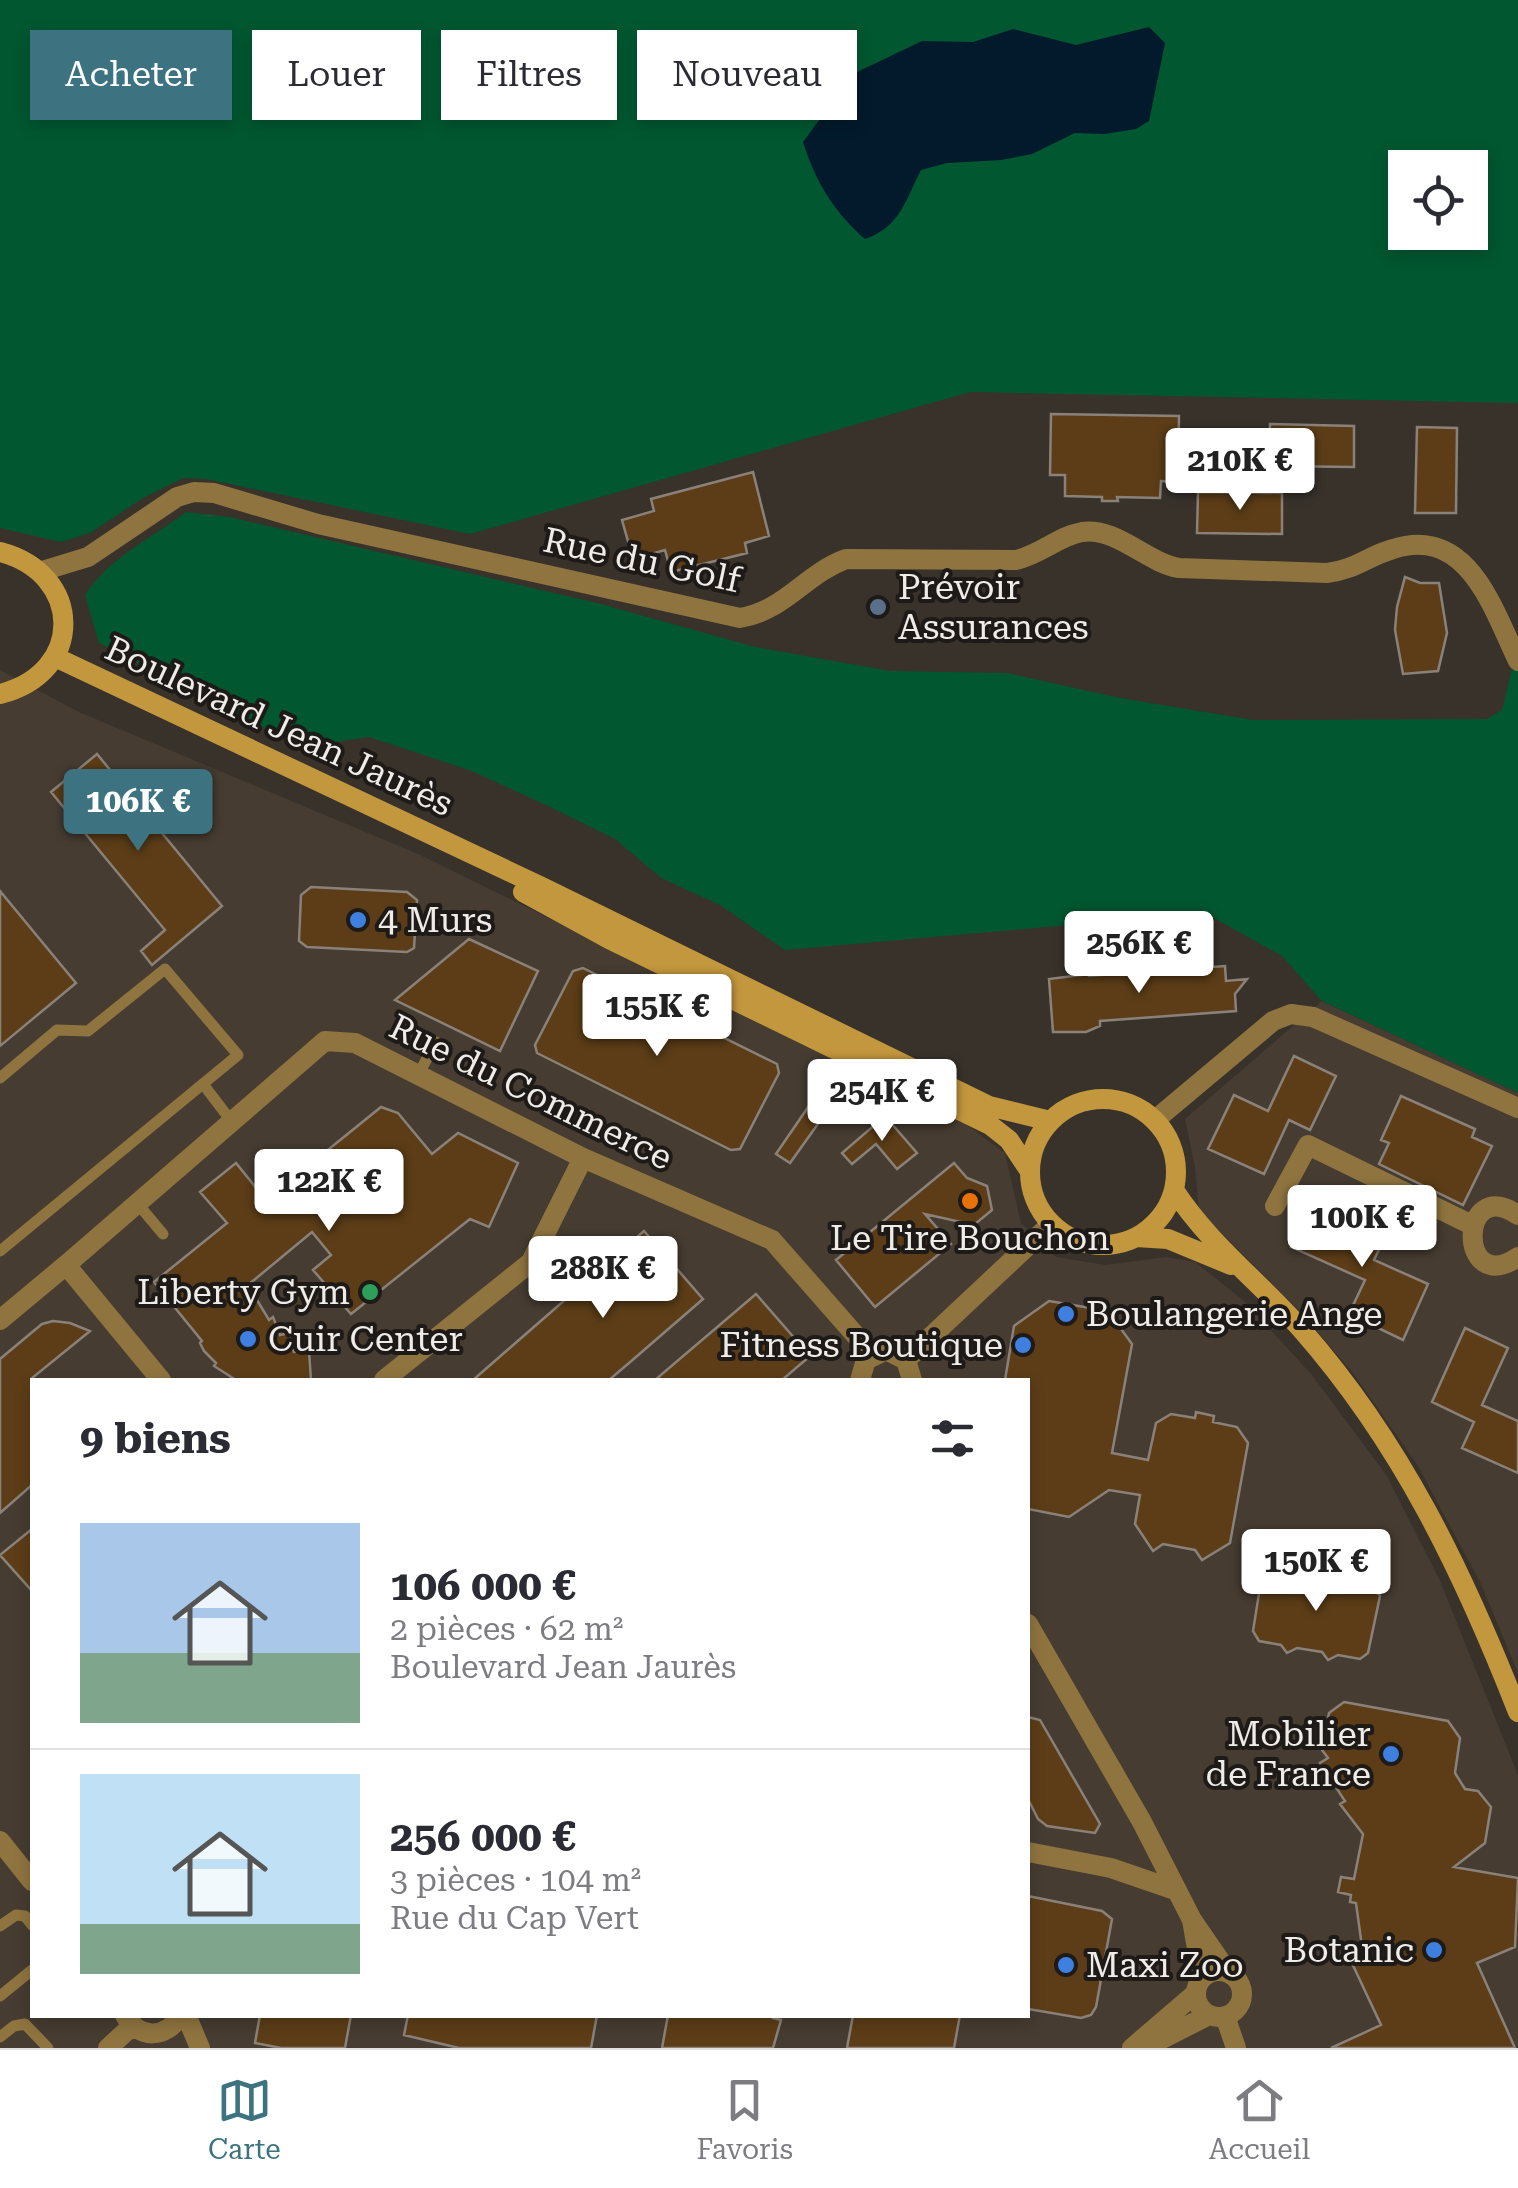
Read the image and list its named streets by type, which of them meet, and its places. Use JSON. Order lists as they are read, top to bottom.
{
  "streets": {
    "street": ["Rue du Golf", "Boulevard Jean Jaurès", "Rue du Commerce"]
  },
  "places": [
    "Prévoir Assurances",
    "4 Murs",
    "Le Tire Bouchon",
    "Liberty Gym",
    "Boulangerie Ange",
    "Cuir Center",
    "Fitness Boutique",
    "Mobilier de France",
    "Botanic",
    "Maxi Zoo"
  ],
  "page": {
    "chip": [
      "Acheter",
      "Louer",
      "Filtres",
      "Nouveau"
    ],
    "price": [
      "210K €",
      "106K €",
      "256K €",
      "155K €",
      "254K €",
      "122K €",
      "100K €",
      "288K €",
      "150K €"
    ],
    "heading": "9 biens",
    "list": [
      {
        "name": "106 000 €",
        "note": "2 pièces · 62 m² · Boulevard Jean Jaurès"
      },
      {
        "name": "256 000 €",
        "note": "3 pièces · 104 m² · Rue du Cap Vert"
      }
    ],
    "tabs": ["Carte", "Favoris", "Accueil"]
  }
}
